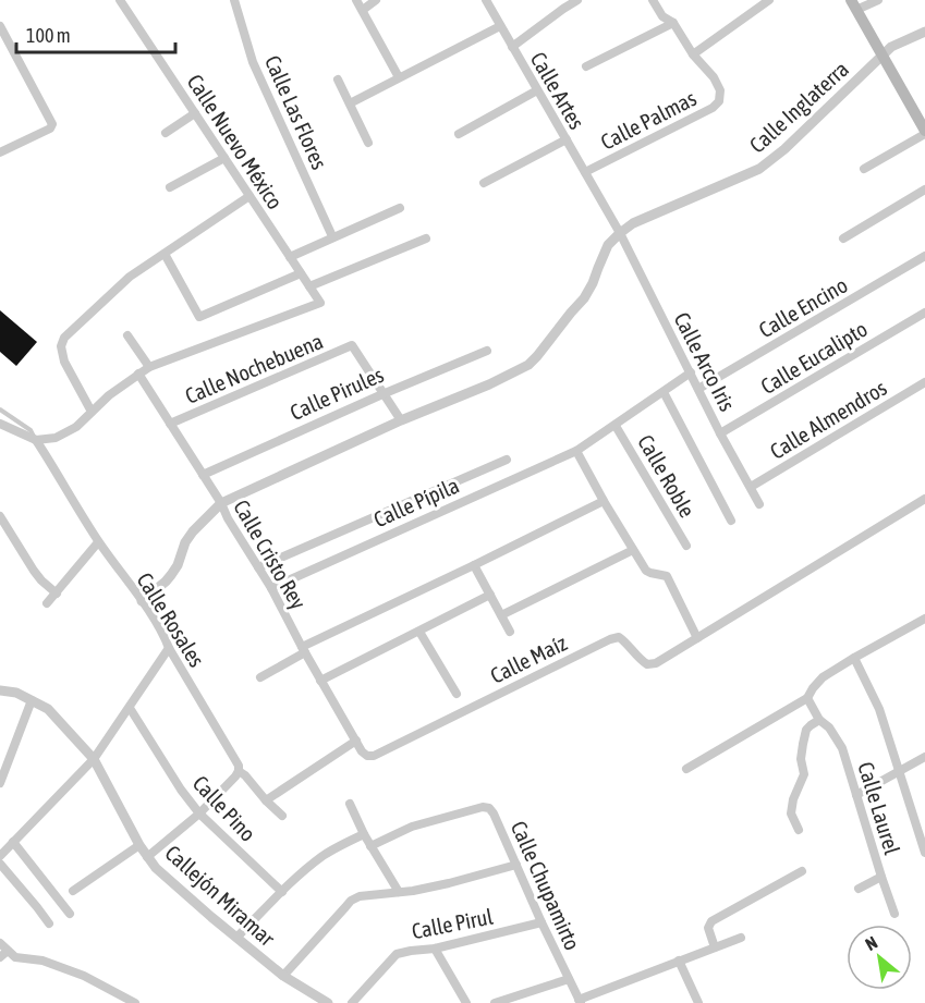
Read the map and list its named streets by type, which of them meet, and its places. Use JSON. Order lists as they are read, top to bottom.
{
  "streets": {
    "street": [
      "Calle Artes",
      "Calle Inglaterra",
      "Calle Las Flores",
      "Calle Palmas",
      "Calle Nuevo México",
      "Calle Encino",
      "Calle Eucalipto",
      "Calle Arco Iris",
      "Calle Nochebuena",
      "Calle Pirules",
      "Calle Almendros",
      "Calle Roble",
      "Calle Pípila",
      "Calle Cristo Rey",
      "Calle Rosales",
      "Calle Maíz",
      "Calle Pino",
      "Calle Laurel",
      "Calle Chupamirto",
      "Callejón Miramar",
      "Calle Pirul"
    ]
  },
  "crossings": [
    ["Calle Artes", "Calle Inglaterra"],
    ["Calle Artes", "Calle Palmas"],
    ["Calle Artes", "Calle Arco Iris"],
    ["Calle Inglaterra", "Calle Arco Iris"],
    ["Calle Encino", "Calle Arco Iris"],
    ["Calle Eucalipto", "Calle Arco Iris"],
    ["Calle Arco Iris", "Calle Almendros"],
    ["Calle Arco Iris", "Calle Pípila"],
    ["Calle Nochebuena", "Calle Pirules"],
    ["Calle Nochebuena", "Calle Cristo Rey"],
    ["Calle Pirules", "Calle Cristo Rey"],
    ["Calle Roble", "Calle Pípila"],
    ["Calle Pípila", "Calle Cristo Rey"],
    ["Calle Cristo Rey", "Calle Maíz"],
    ["Calle Chupamirto", "Calle Pirul"]
  ],
  "scale_bar": "100 m",
  "north": "top left"
}
